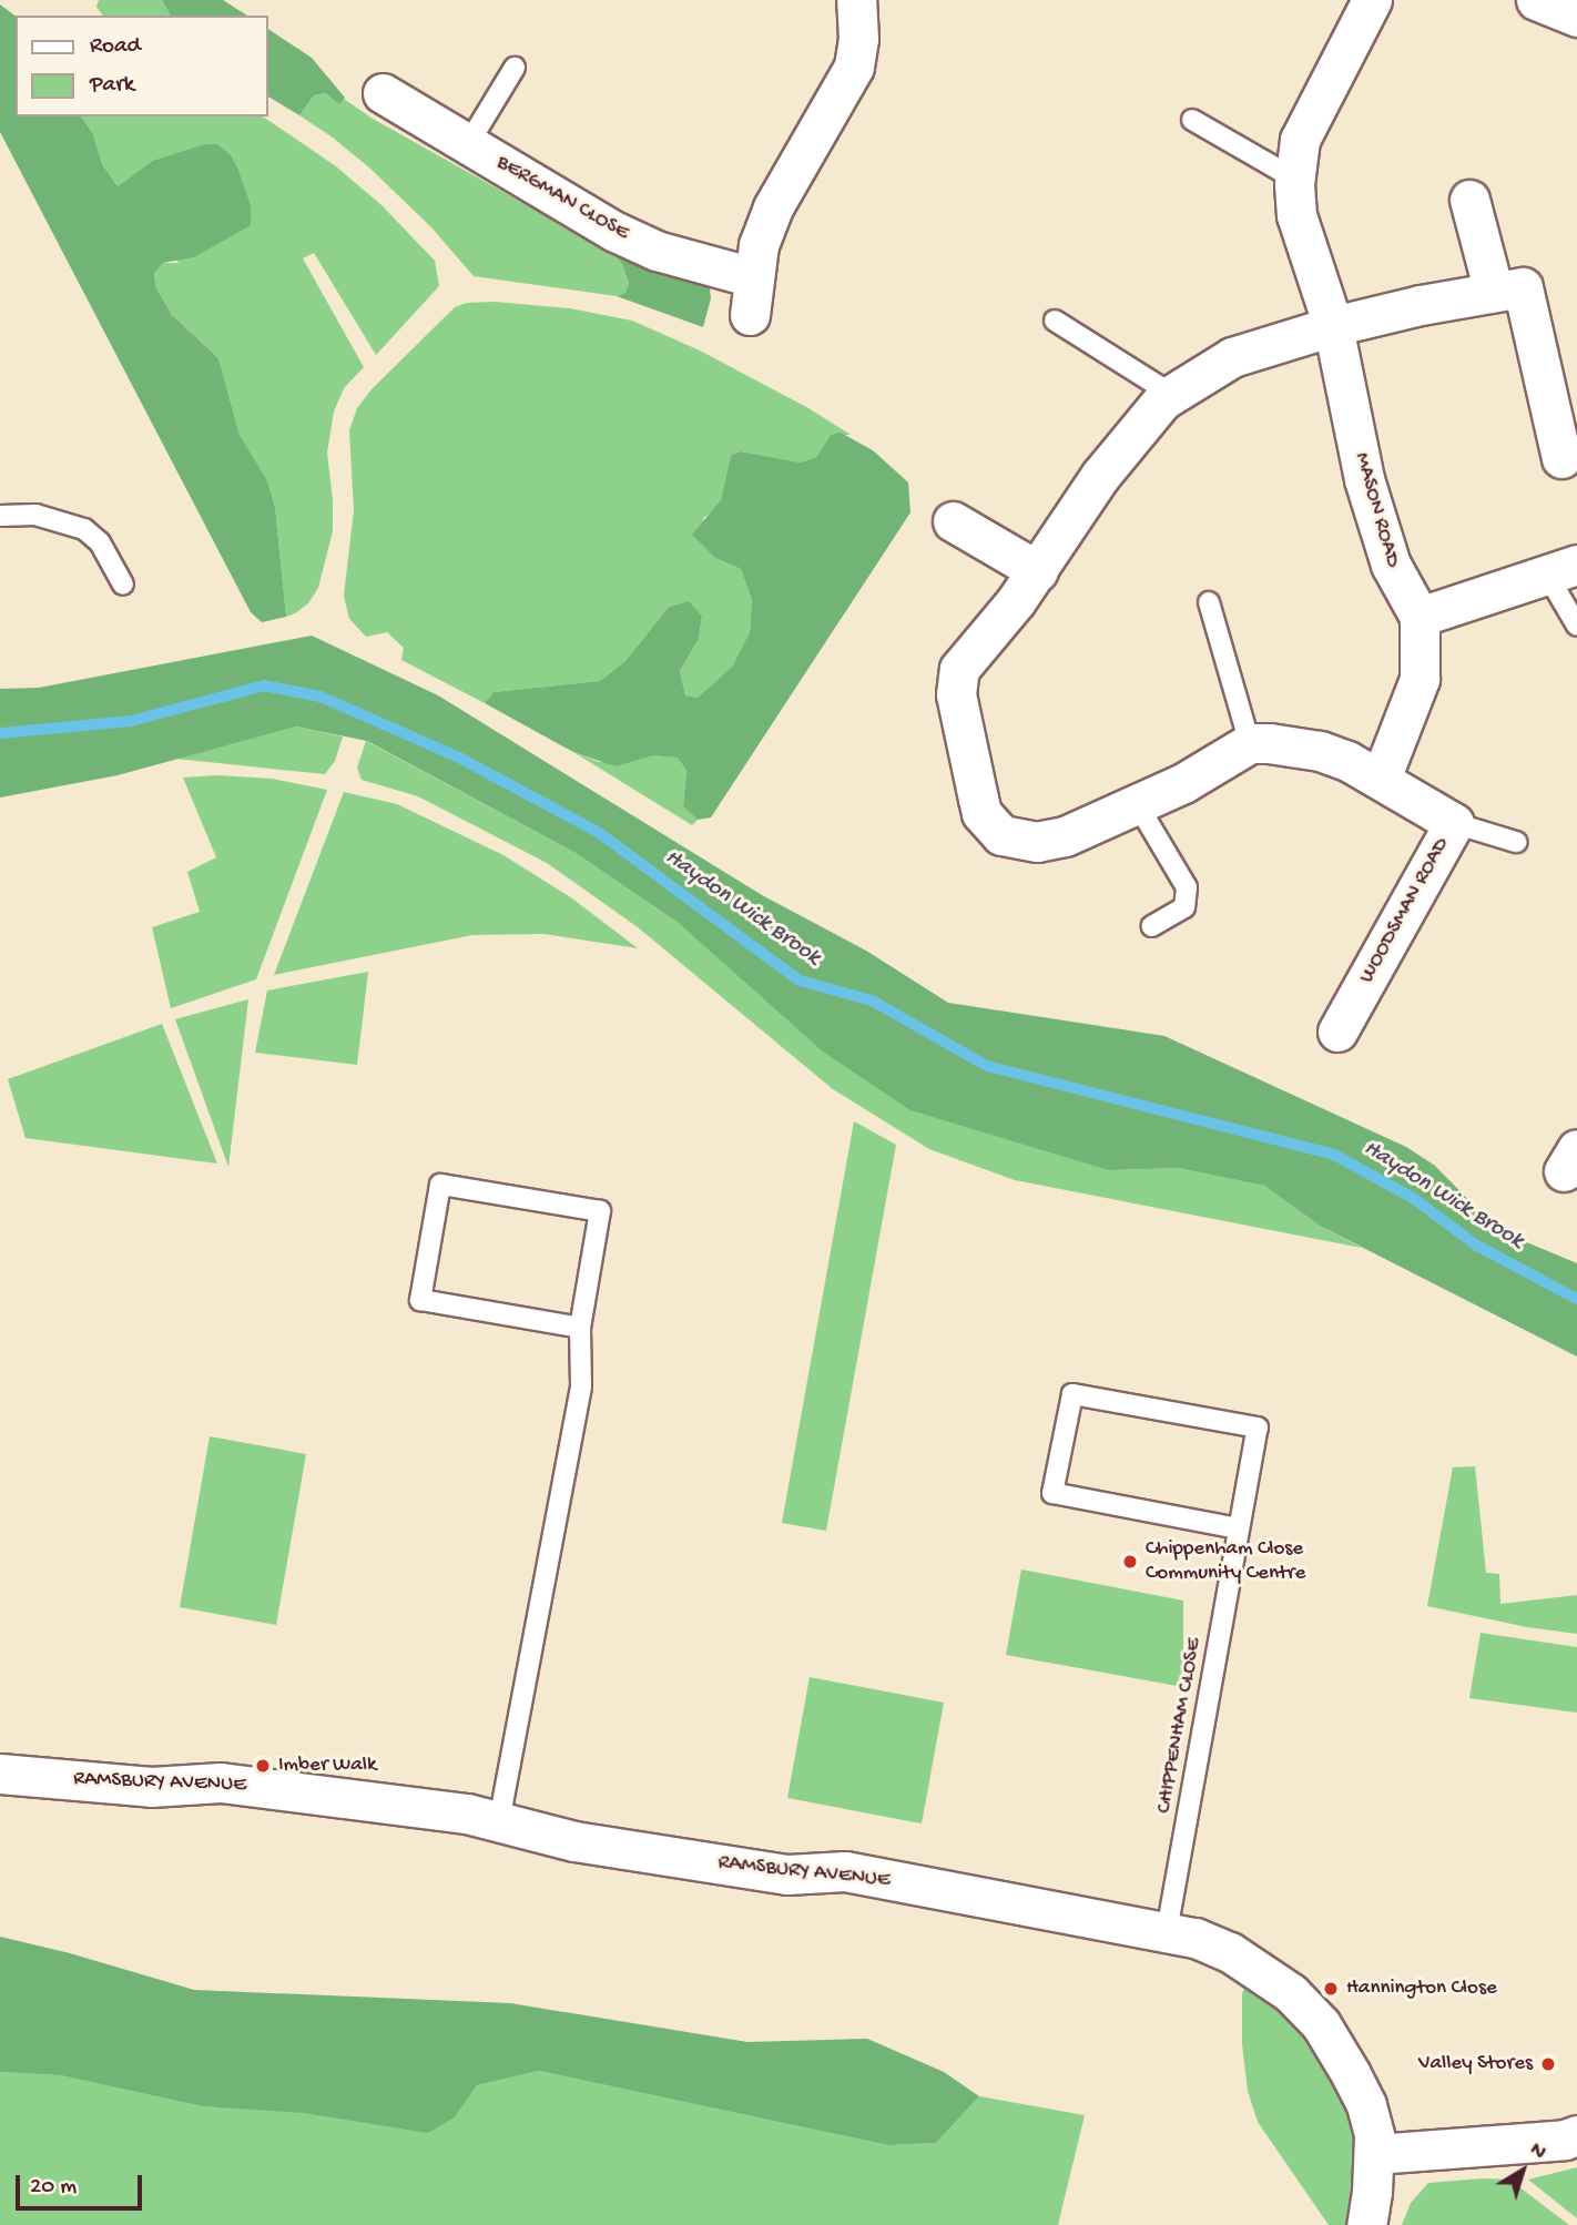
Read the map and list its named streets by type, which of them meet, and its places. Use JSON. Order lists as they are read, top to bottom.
{
  "streets": {
    "street": [
      "BERGMAN CLOSE",
      "MASON ROAD",
      "WOODSMAN ROAD",
      "RAMSBURY AVENUE"
    ],
    "lane": ["CHIPPENHAM CLOSE"]
  },
  "crossings": [
    ["MASON ROAD", "WOODSMAN ROAD"],
    ["CHIPPENHAM CLOSE", "RAMSBURY AVENUE"]
  ],
  "water": ["Haydon Wick Brook"],
  "places": [
    "Chippenham Close Community Centre",
    "Imber Walk",
    "Hannington Close",
    "Valley Stores"
  ],
  "legend": ["Road", "Park"],
  "scale_bar": "20 m",
  "north": "top right"
}
